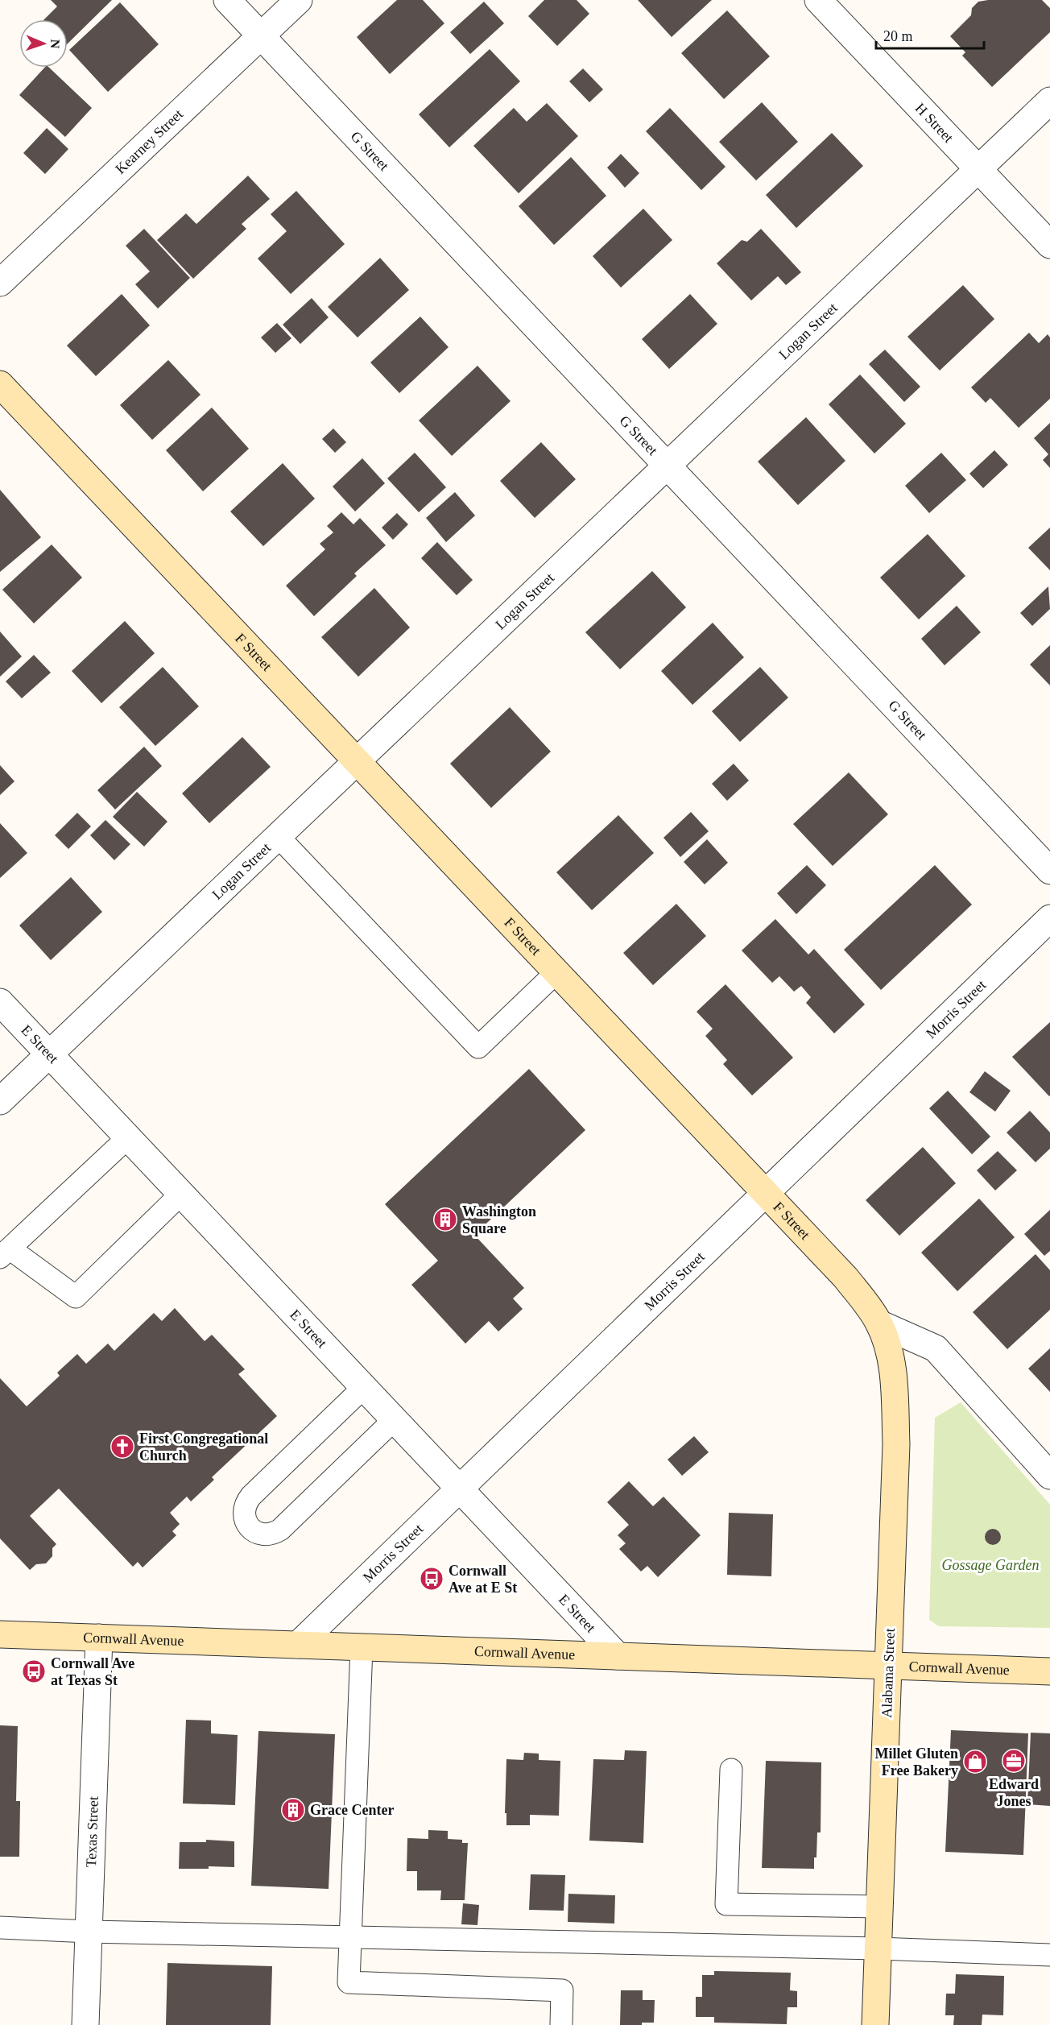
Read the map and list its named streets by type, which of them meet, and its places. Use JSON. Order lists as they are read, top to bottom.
{
  "streets": {
    "street": [
      "H Street",
      "Kearney Street",
      "G Street",
      "Logan Street",
      "F Street",
      "Morris Street",
      "E Street",
      "Cornwall Avenue",
      "Alabama Street",
      "Texas Street"
    ]
  },
  "crossings": [
    ["H Street", "Logan Street"],
    ["Kearney Street", "G Street"],
    ["G Street", "Logan Street"],
    ["Logan Street", "F Street"],
    ["Logan Street", "E Street"],
    ["F Street", "Morris Street"],
    ["F Street", "Alabama Street"],
    ["Morris Street", "E Street"],
    ["Morris Street", "Cornwall Avenue"],
    ["E Street", "Cornwall Avenue"],
    ["Cornwall Avenue", "Alabama Street"],
    ["Cornwall Avenue", "Texas Street"]
  ],
  "parks": ["Gossage Garden"],
  "places": {
    "building": ["Washington Square", "Grace Center"],
    "church": ["First Congregational Church"],
    "bus stop": ["Cornwall Ave at E St", "Cornwall Ave at Texas St"],
    "office": ["Edward Jones"],
    "shop": ["Millet Gluten Free Bakery"]
  },
  "scale_bar": "20 m",
  "north": "right"
}
